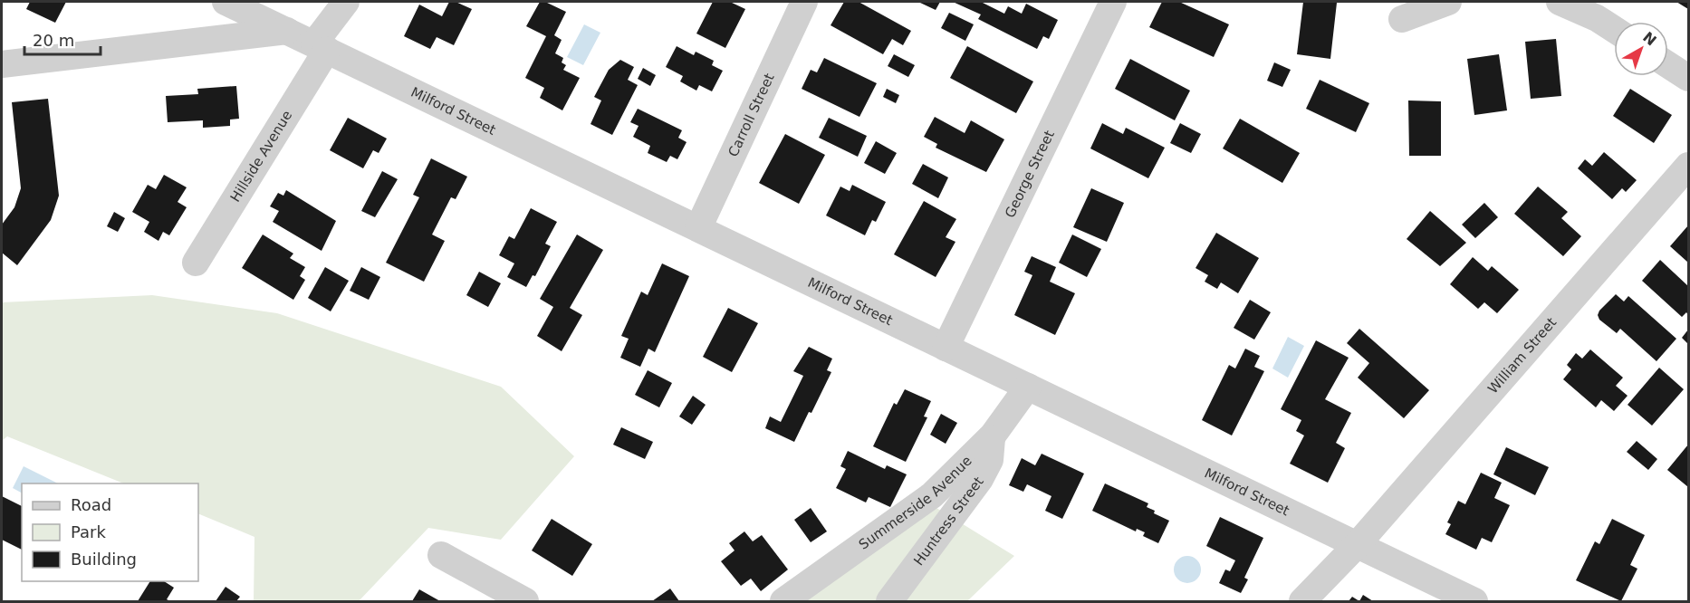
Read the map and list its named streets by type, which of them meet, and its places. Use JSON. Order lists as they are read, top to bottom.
{
  "streets": {
    "street": [
      "Milford Street",
      "Carroll Street",
      "Hillside Avenue",
      "George Street",
      "William Street",
      "Summerside Avenue",
      "Huntress Street"
    ]
  },
  "crossings": [
    ["Milford Street", "Carroll Street"],
    ["Milford Street", "Hillside Avenue"],
    ["Milford Street", "George Street"],
    ["Milford Street", "William Street"],
    ["Milford Street", "Summerside Avenue"],
    ["Summerside Avenue", "Huntress Street"]
  ],
  "legend": ["Road", "Park", "Building"],
  "scale_bar": "20 m",
  "north": "top right"
}
